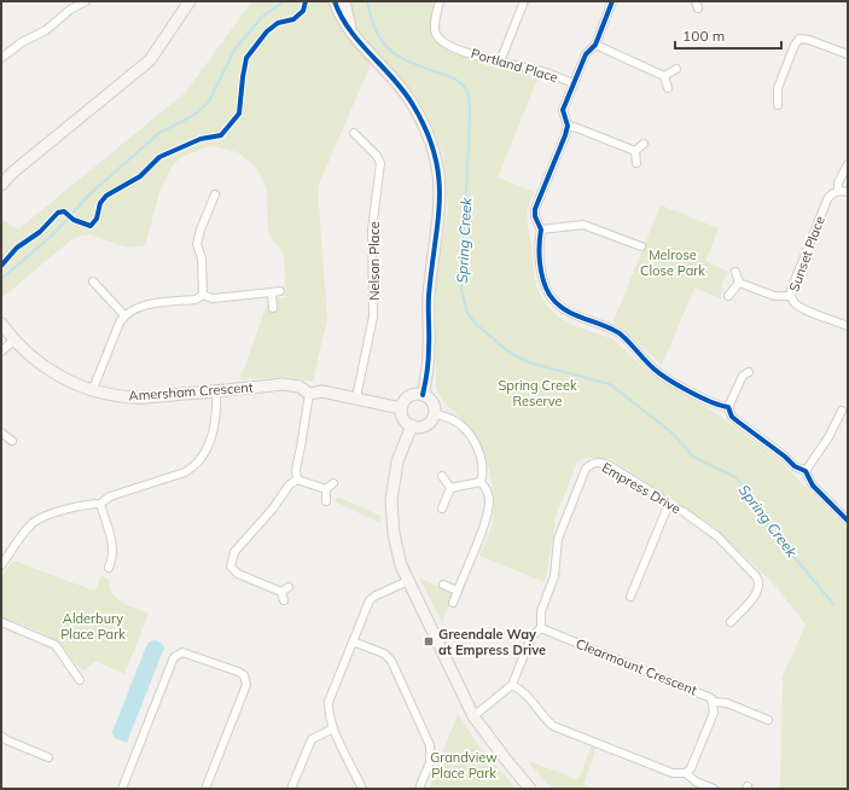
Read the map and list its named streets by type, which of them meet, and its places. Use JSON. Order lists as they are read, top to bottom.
{
  "streets": {
    "street": [
      "Portland Place",
      "Sunset Place",
      "Nelson Place",
      "Amersham Crescent",
      "Empress Drive",
      "Clearmount Crescent"
    ]
  },
  "crossings": [
    ["Nelson Place", "Amersham Crescent"],
    ["Empress Drive", "Clearmount Crescent"]
  ],
  "water": ["Spring Creek"],
  "parks": [
    "Melrose Close Park",
    "Spring Creek Reserve",
    "Alderbury Place Park",
    "Grandview Place Park"
  ],
  "places": {
    "transit": ["Greendale Way at Empress Drive"]
  },
  "scale_bar": "100 m"
}
